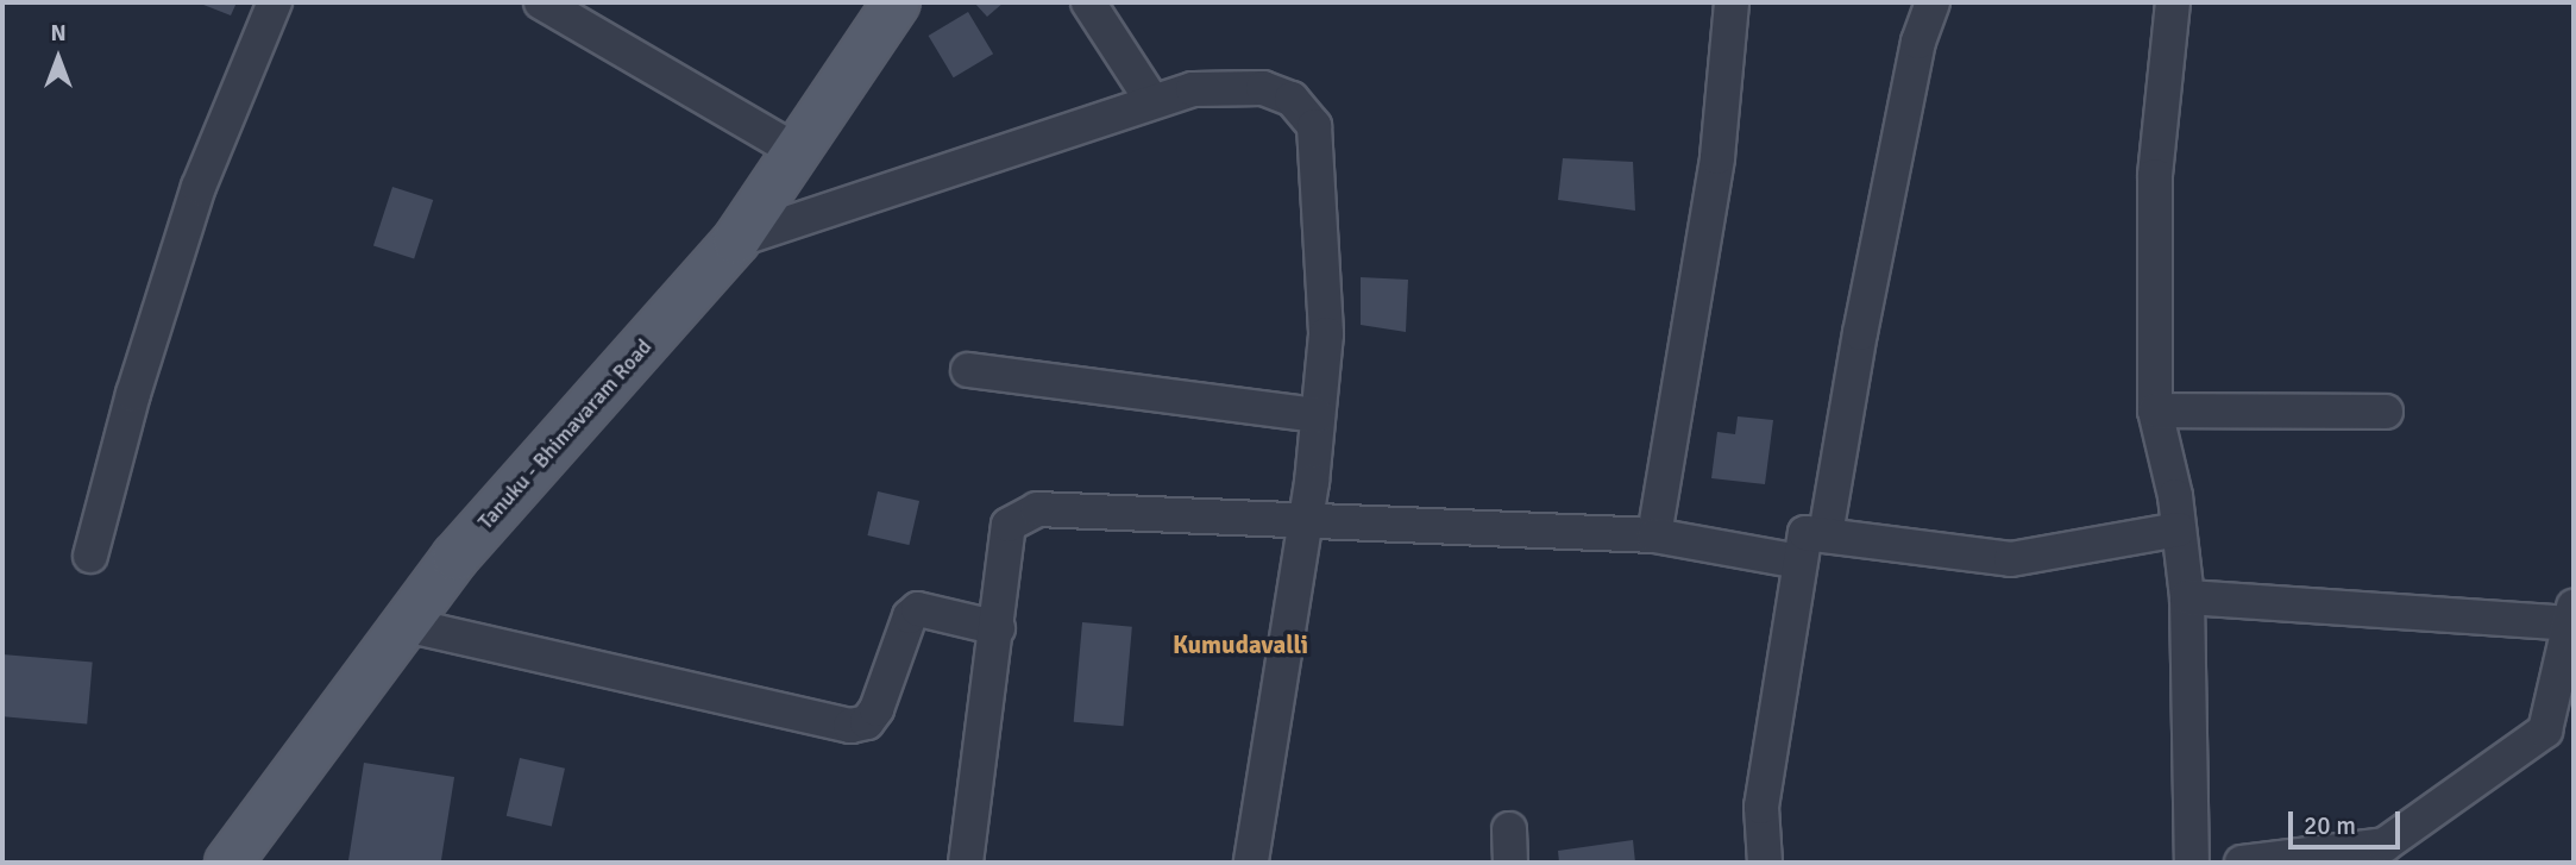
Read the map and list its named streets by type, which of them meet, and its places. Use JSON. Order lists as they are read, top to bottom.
{
  "streets": {
    "main road": ["Tanuku - Bhimavaram Road"]
  },
  "districts": ["Kumudavalli"],
  "scale_bar": "20 m",
  "north": "top"
}
